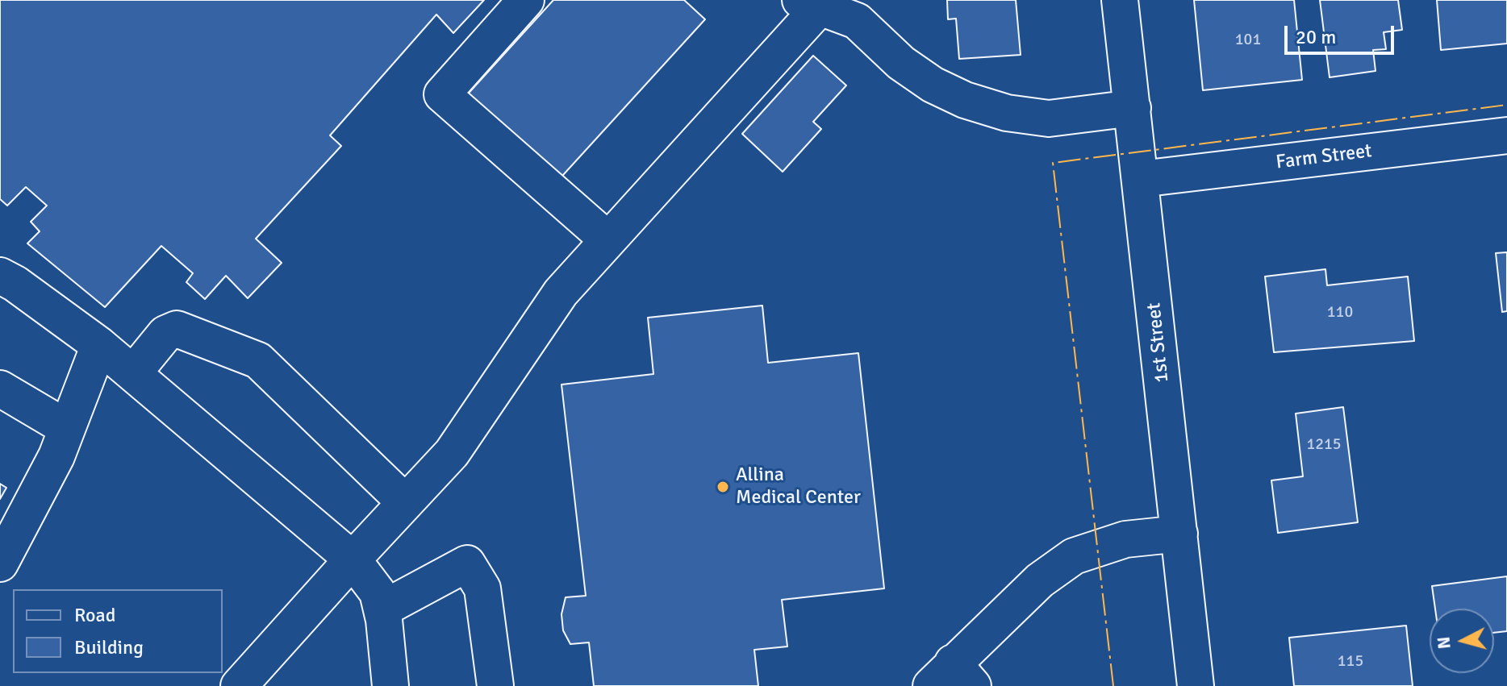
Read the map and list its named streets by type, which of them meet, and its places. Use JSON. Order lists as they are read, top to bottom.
{
  "streets": {
    "street": ["Farm Street", "1st Street"]
  },
  "crossings": [
    ["Farm Street", "1st Street"]
  ],
  "places": ["Allina Medical Center"],
  "house_numbers": [
    "101",
    "110",
    "1215",
    "115"
  ],
  "legend": ["Road", "Building"],
  "scale_bar": "20 m",
  "north": "left"
}
